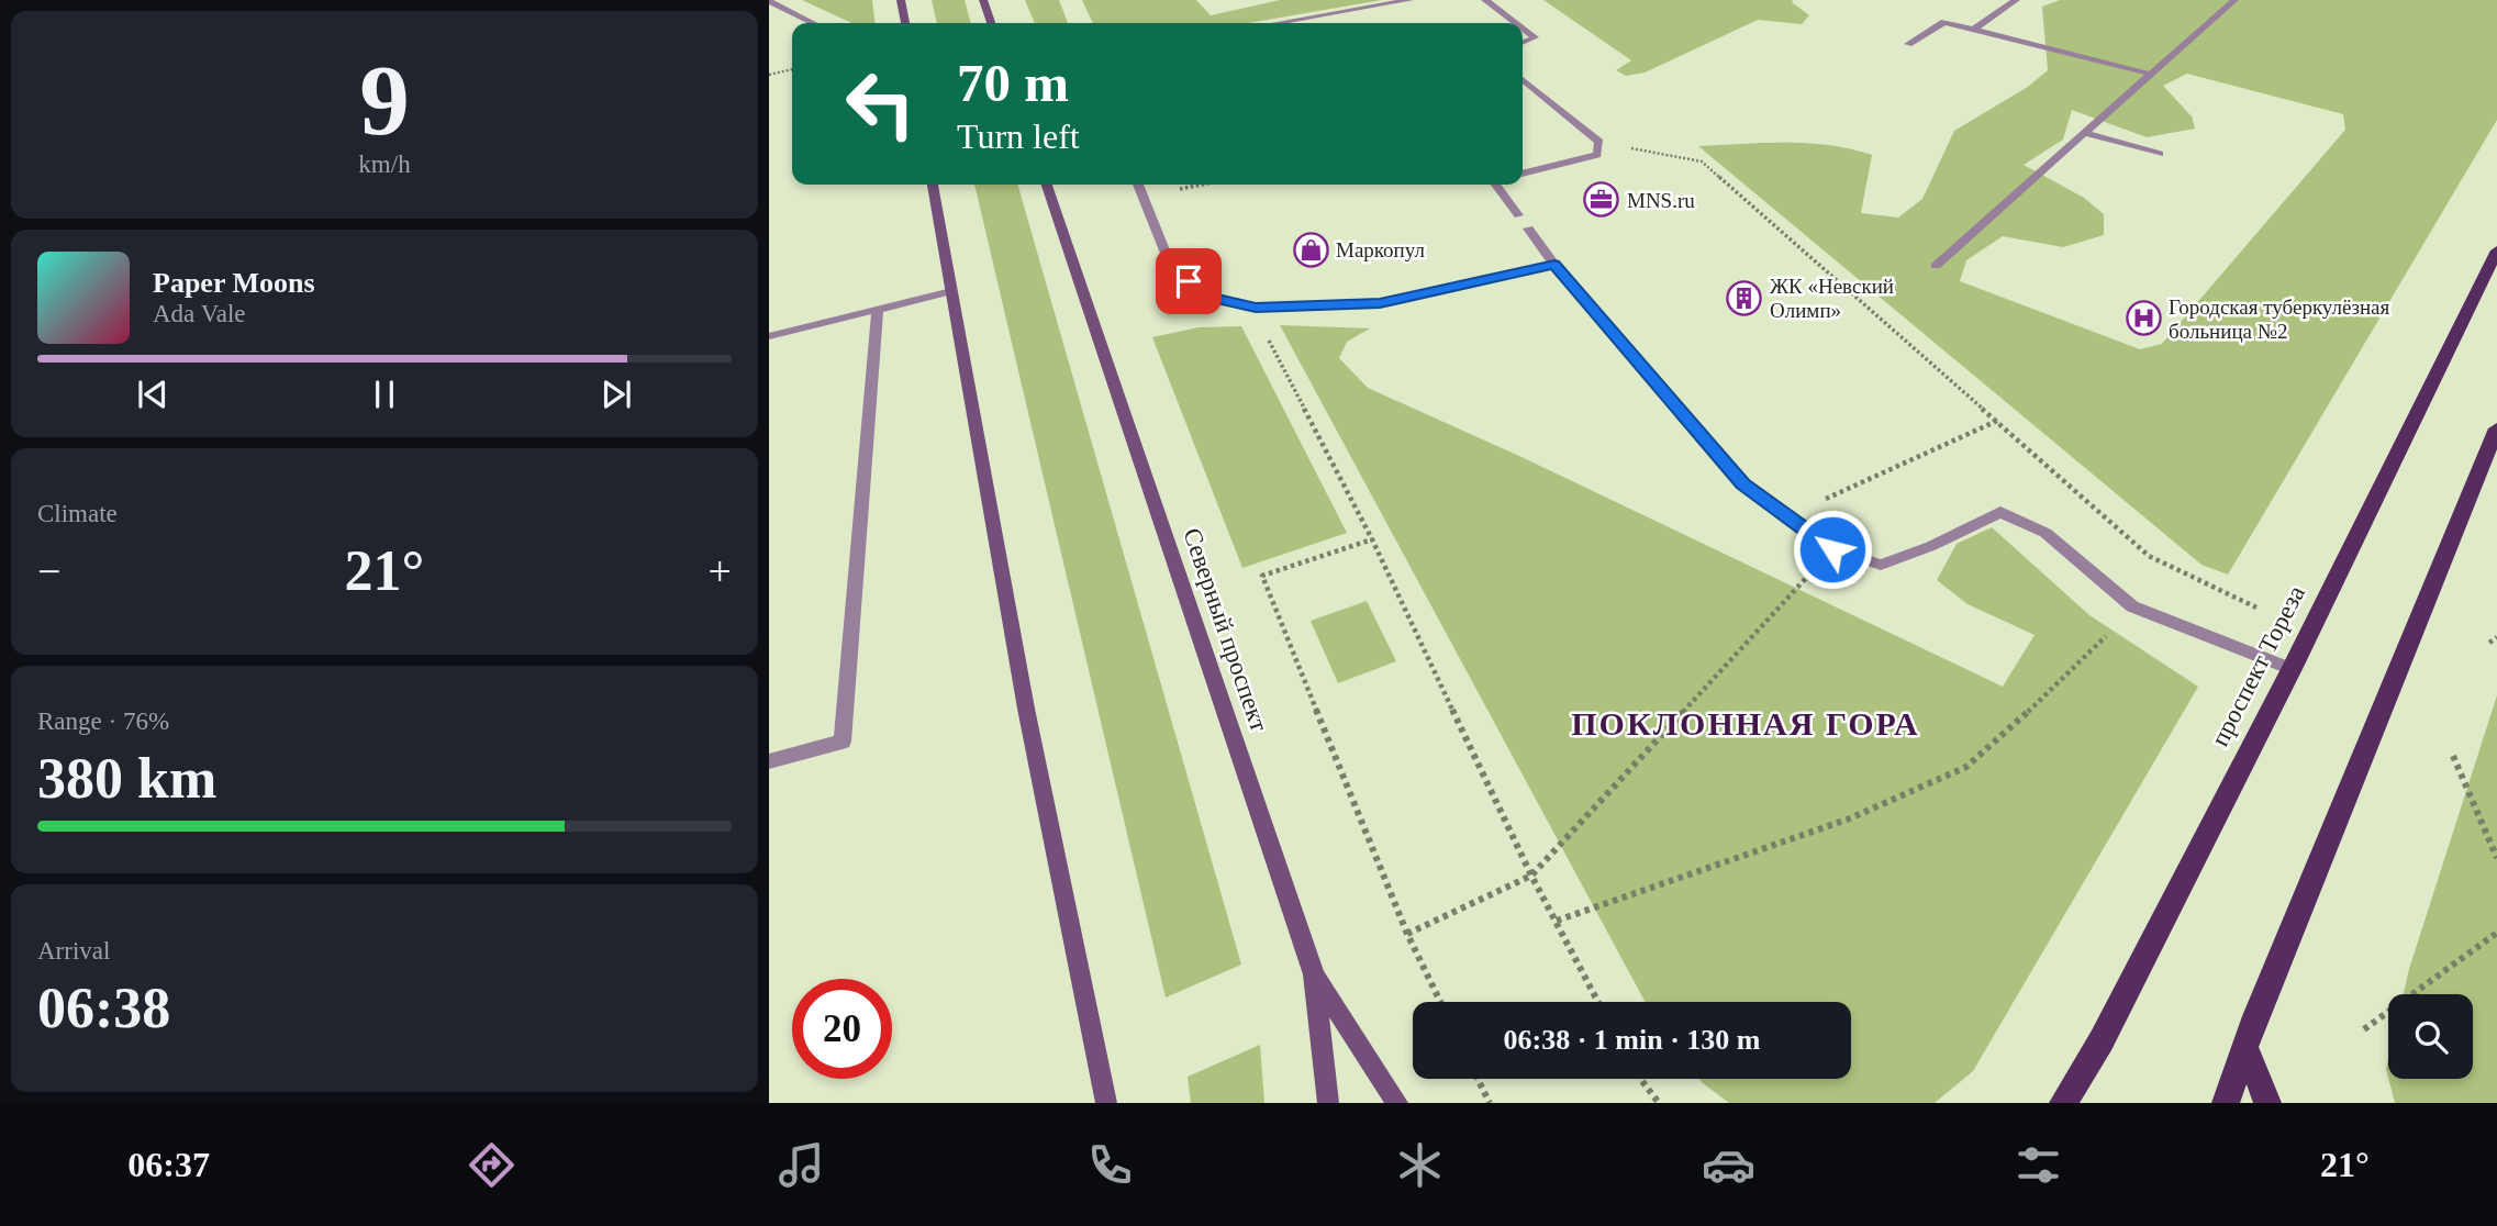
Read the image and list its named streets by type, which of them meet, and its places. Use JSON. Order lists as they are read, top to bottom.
{
  "streets": {
    "main road": ["Северный проспект", "проспект Тореза"]
  },
  "districts": ["ПОКЛОННАЯ ГОРА"],
  "places": {
    "office": ["MNS.ru"],
    "shop": ["Маркопул"],
    "building": ["ЖК «Невский Олимп»"],
    "hospital": ["Городская туберкулёзная больница №2"]
  },
  "page": {
    "tile": [
      ["9", "km/h"],
      "Climate",
      ["Range · 76%", "380 km"],
      ["Arrival", "06:38"]
    ],
    "turn": ["70 m", "Turn left"],
    "song": ["Paper Moons", "Ada Vale"],
    "heat": ["−", "21°", "+"],
    "limit": "20",
    "trip": "06:38 · 1 min · 130 m",
    "tabs": ["06:37", "21°"]
  }
}
